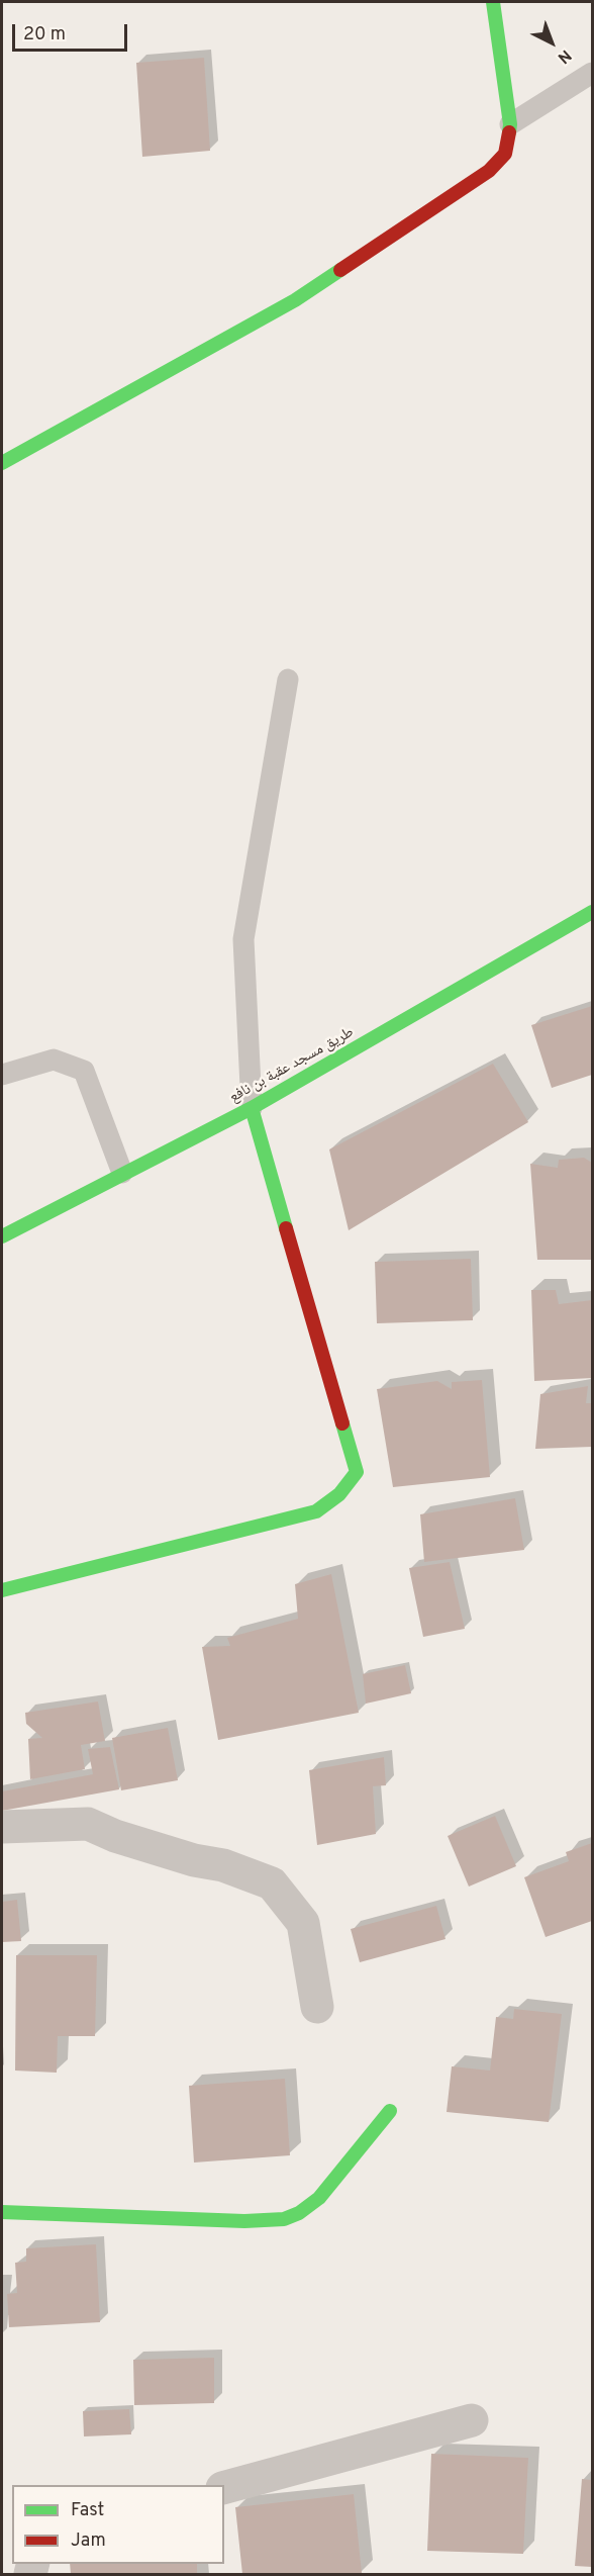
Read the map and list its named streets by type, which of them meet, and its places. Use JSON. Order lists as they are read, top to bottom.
{
  "streets": {
    "street": ["طريق مسجد عقبة بن نافع"]
  },
  "legend": ["Fast", "Jam"],
  "scale_bar": "20 m",
  "north": "bottom right"
}
